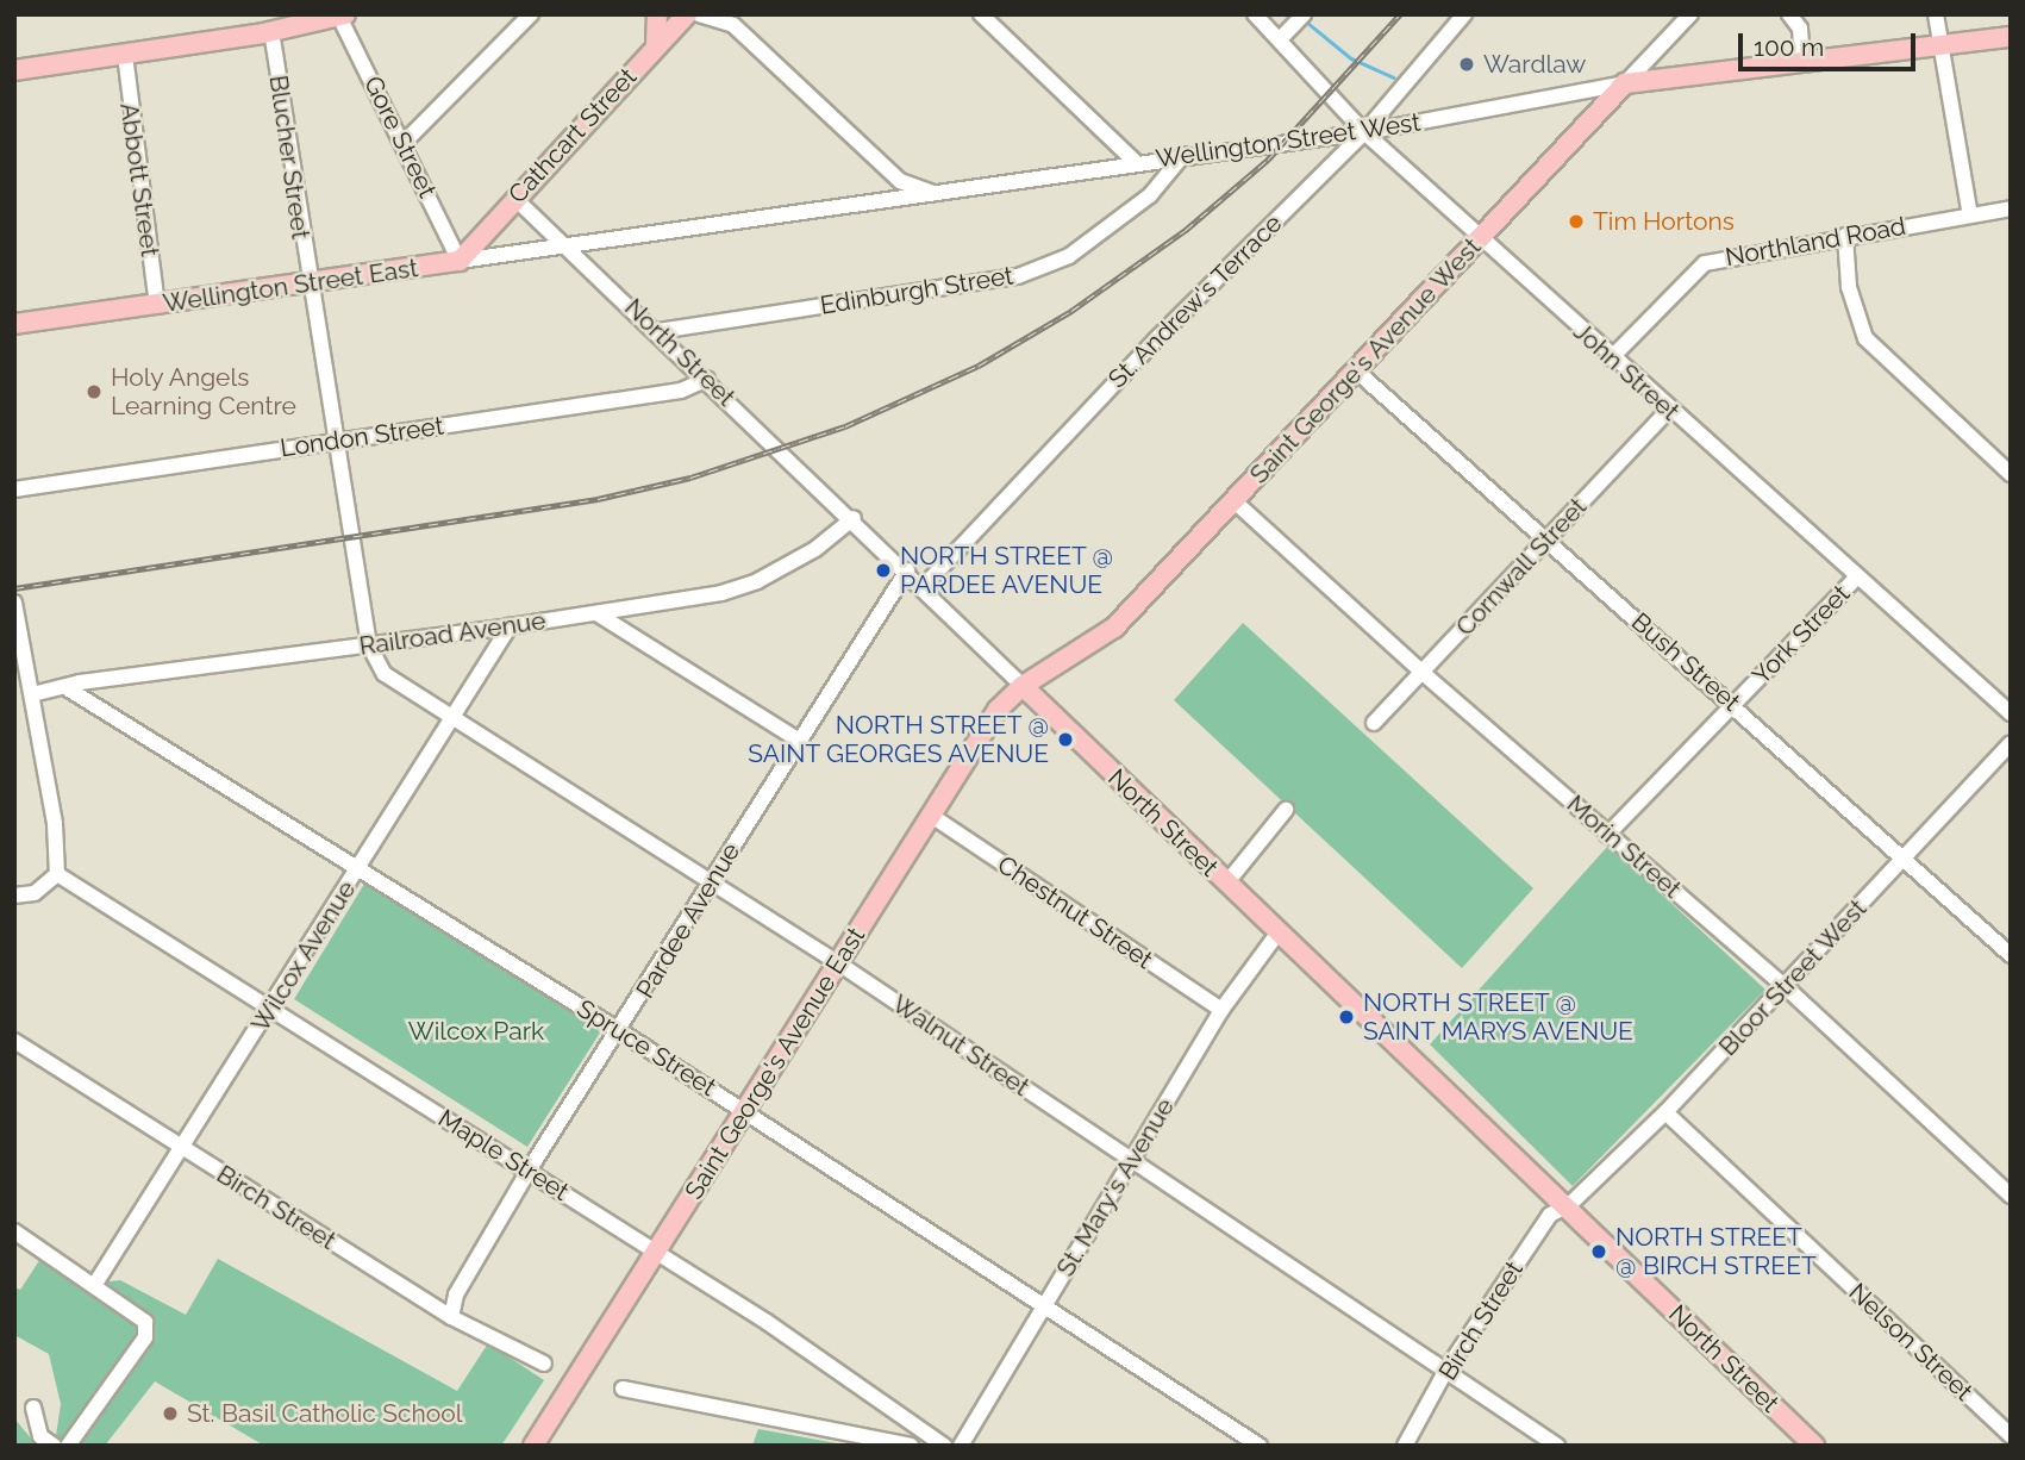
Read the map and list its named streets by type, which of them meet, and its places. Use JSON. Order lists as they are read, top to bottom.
{
  "streets": {
    "main road": [
      "Cathcart Street",
      "Wellington Street West",
      "Wellington Street East",
      "North Street",
      "Saint George's Avenue West",
      "Saint George's Avenue East"
    ],
    "street": [
      "Gore Street",
      "Blucher Street",
      "Abbott Street",
      "Northland Road",
      "Edinburgh Street",
      "St. Andrew's Terrace",
      "John Street",
      "London Street",
      "Cornwall Street",
      "Railroad Avenue",
      "York Street",
      "Bush Street",
      "Morin Street",
      "Chestnut Street",
      "Pardee Avenue",
      "Wilcox Avenue",
      "Bloor Street West",
      "Walnut Street",
      "Spruce Street",
      "Maple Street",
      "St. Mary's Avenue",
      "Birch Street",
      "Nelson Street"
    ]
  },
  "crossings": [
    ["Cathcart Street", "Gore Street"],
    ["Cathcart Street", "Wellington Street East"],
    ["Cathcart Street", "North Street"],
    ["Gore Street", "Wellington Street East"],
    ["Wellington Street West", "Wellington Street East"],
    ["Wellington Street West", "Edinburgh Street"],
    ["Wellington Street West", "St. Andrew's Terrace"],
    ["Wellington Street West", "North Street"],
    ["Wellington Street West", "Saint George's Avenue West"],
    ["Wellington Street West", "John Street"],
    ["Blucher Street", "Wellington Street East"],
    ["Blucher Street", "London Street"],
    ["Blucher Street", "Railroad Avenue"],
    ["Blucher Street", "Walnut Street"],
    ["Abbott Street", "Wellington Street East"],
    ["Northland Road", "John Street"],
    ["Wellington Street East", "North Street"],
    ["Edinburgh Street", "North Street"],
    ["St. Andrew's Terrace", "North Street"],
    ["St. Andrew's Terrace", "John Street"],
    ["North Street", "Saint George's Avenue West"],
    ["North Street", "London Street"],
    ["North Street", "Railroad Avenue"],
    ["North Street", "Pardee Avenue"],
    ["North Street", "Bloor Street West"],
    ["North Street", "Saint George's Avenue East"],
    ["North Street", "St. Mary's Avenue"],
    ["North Street", "Birch Street"],
    ["Saint George's Avenue West", "John Street"],
    ["Saint George's Avenue West", "Bush Street"],
    ["Saint George's Avenue West", "Morin Street"],
    ["Saint George's Avenue West", "Saint George's Avenue East"],
    ["John Street", "Cornwall Street"],
    ["John Street", "York Street"],
    ["Cornwall Street", "Bush Street"],
    ["Cornwall Street", "Morin Street"],
    ["Railroad Avenue", "Wilcox Avenue"],
    ["Railroad Avenue", "Walnut Street"],
    ["Railroad Avenue", "Spruce Street"],
    ["York Street", "Bush Street"],
    ["York Street", "Morin Street"],
    ["Bush Street", "Bloor Street West"],
    ["Morin Street", "Bloor Street West"],
    ["Chestnut Street", "Saint George's Avenue East"],
    ["Chestnut Street", "St. Mary's Avenue"],
    ["Pardee Avenue", "Walnut Street"],
    ["Pardee Avenue", "Spruce Street"],
    ["Pardee Avenue", "Maple Street"],
    ["Pardee Avenue", "Birch Street"],
    ["Wilcox Avenue", "Walnut Street"],
    ["Wilcox Avenue", "Spruce Street"],
    ["Wilcox Avenue", "Maple Street"],
    ["Wilcox Avenue", "Birch Street"],
    ["Bloor Street West", "Birch Street"],
    ["Bloor Street West", "Nelson Street"],
    ["Walnut Street", "Saint George's Avenue East"],
    ["Walnut Street", "St. Mary's Avenue"],
    ["Walnut Street", "Birch Street"],
    ["Spruce Street", "Saint George's Avenue East"],
    ["Spruce Street", "St. Mary's Avenue"],
    ["Saint George's Avenue East", "Maple Street"]
  ],
  "parks": ["Wilcox Park"],
  "places": [
    "Wardlaw",
    "Tim Hortons",
    "Holy Angels Learning Centre",
    "NORTH STREET @ PARDEE AVENUE",
    "NORTH STREET @ SAINT GEORGES AVENUE",
    "NORTH STREET @ SAINT MARYS AVENUE",
    "NORTH STREET @ BIRCH STREET",
    "St. Basil Catholic School"
  ],
  "scale_bar": "100 m"
}
